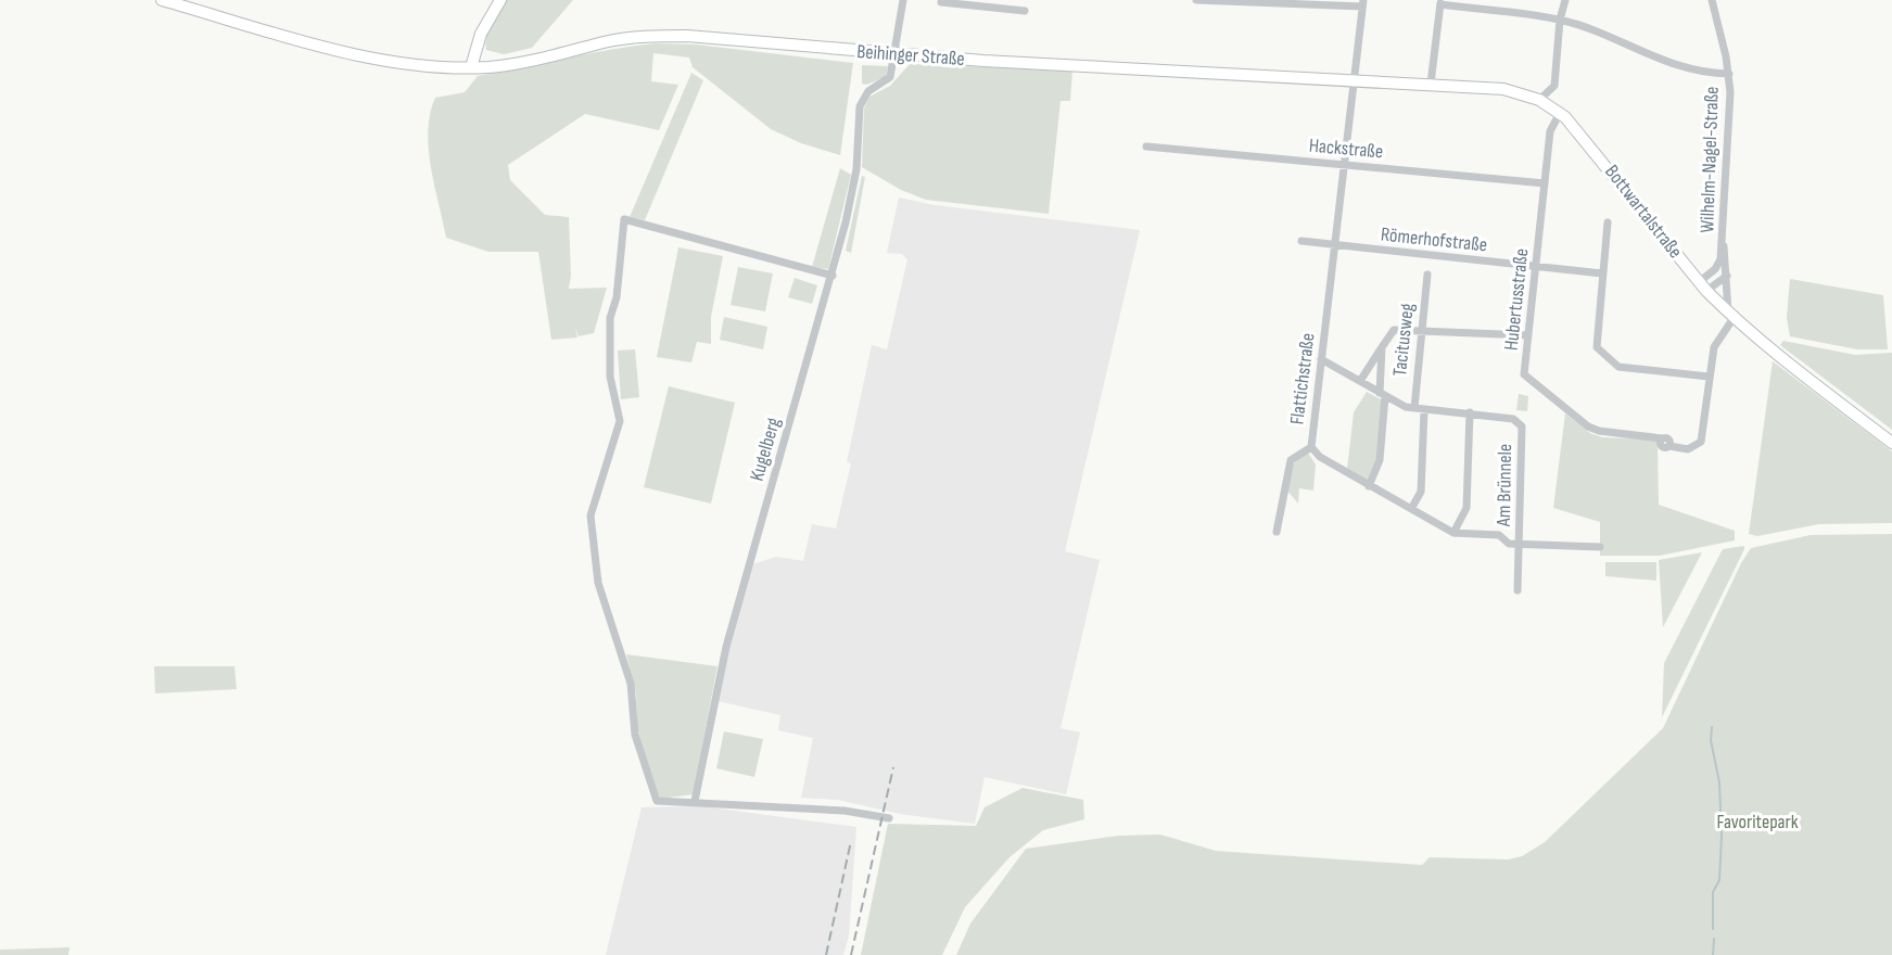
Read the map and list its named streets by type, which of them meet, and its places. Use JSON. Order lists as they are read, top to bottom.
{
  "streets": {
    "main road": ["Beihinger Straße", "Bottwartalstraße"],
    "street": [
      "Hackstraße",
      "Wilhelm-Nagel-Straße",
      "Römerhofstraße",
      "Hubertusstraße",
      "Tacitusweg",
      "Flattichstraße",
      "Kugelberg",
      "Am Brünnele"
    ]
  },
  "crossings": [
    ["Beihinger Straße", "Bottwartalstraße"],
    ["Beihinger Straße", "Flattichstraße"],
    ["Beihinger Straße", "Kugelberg"],
    ["Hackstraße", "Hubertusstraße"],
    ["Hackstraße", "Flattichstraße"],
    ["Wilhelm-Nagel-Straße", "Bottwartalstraße"],
    ["Bottwartalstraße", "Hubertusstraße"],
    ["Bottwartalstraße", "Flattichstraße"],
    ["Römerhofstraße", "Hubertusstraße"],
    ["Römerhofstraße", "Flattichstraße"],
    ["Flattichstraße", "Am Brünnele"]
  ],
  "parks": ["Favoritepark"]
}
